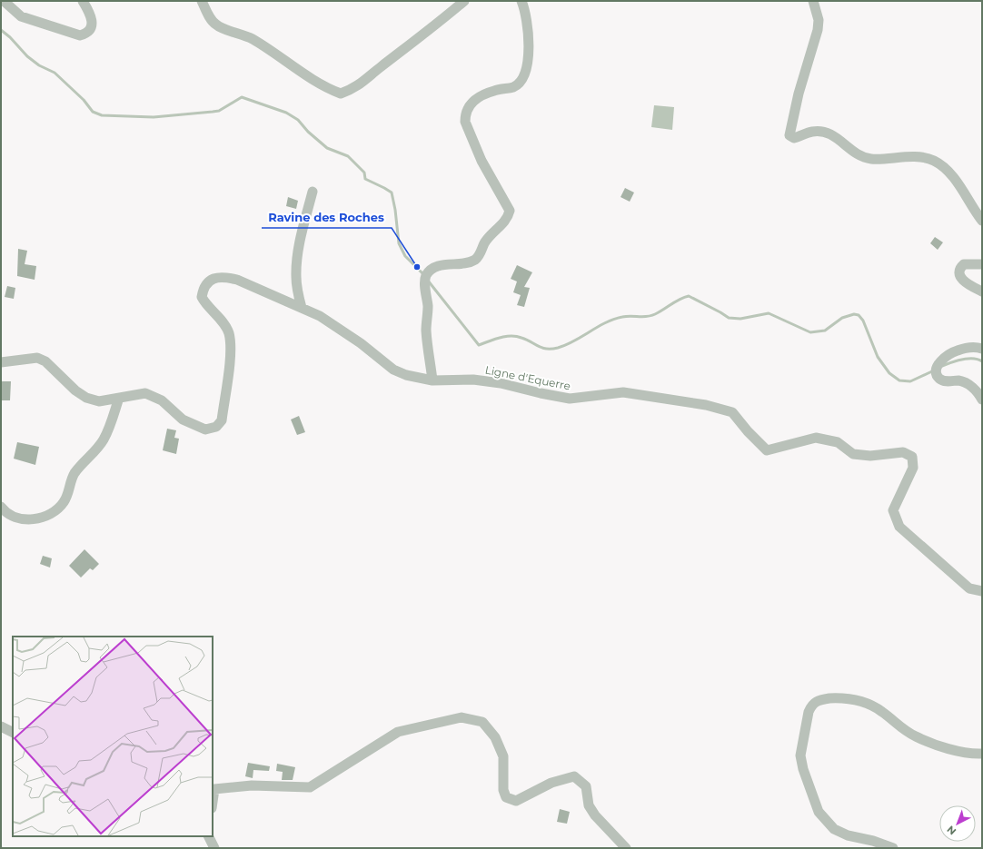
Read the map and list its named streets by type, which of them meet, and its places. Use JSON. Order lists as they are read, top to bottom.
{
  "streets": {
    "street": ["Ligne d'Equerre"]
  },
  "places": ["Ravine des Roches"],
  "north": "bottom left"
}
